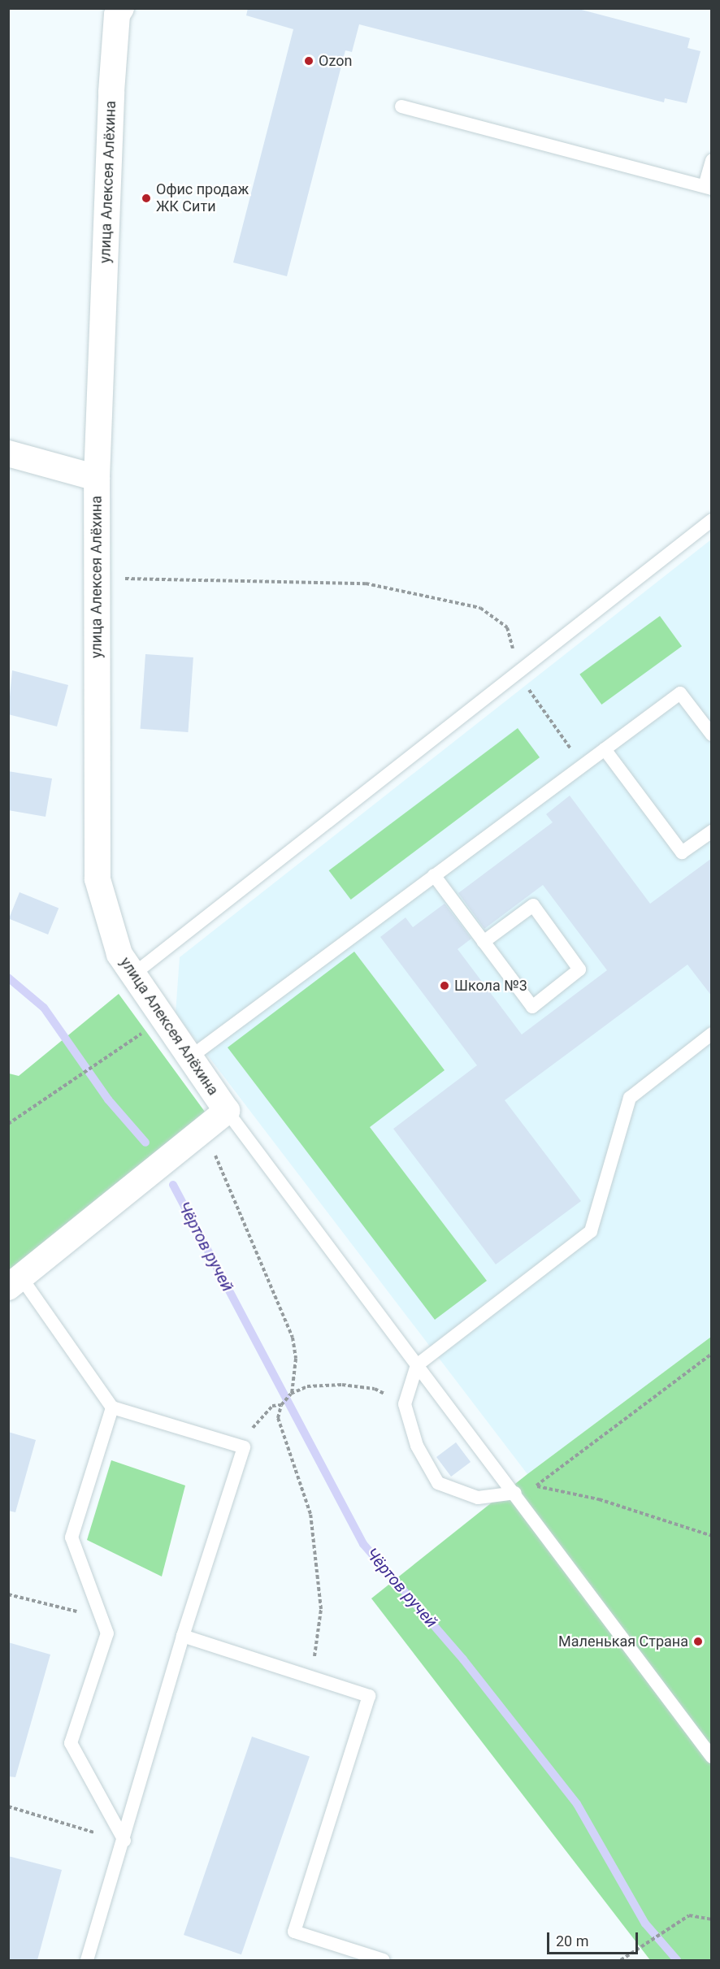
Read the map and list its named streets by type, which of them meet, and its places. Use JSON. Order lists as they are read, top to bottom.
{
  "streets": {
    "street": ["улица Алексея Алёхина"]
  },
  "water": ["Чёртов ручей"],
  "places": [
    "Ozon",
    "Офис продаж ЖК Сити",
    "Школа №3",
    "Маленькая Страна"
  ],
  "scale_bar": "20 m"
}
